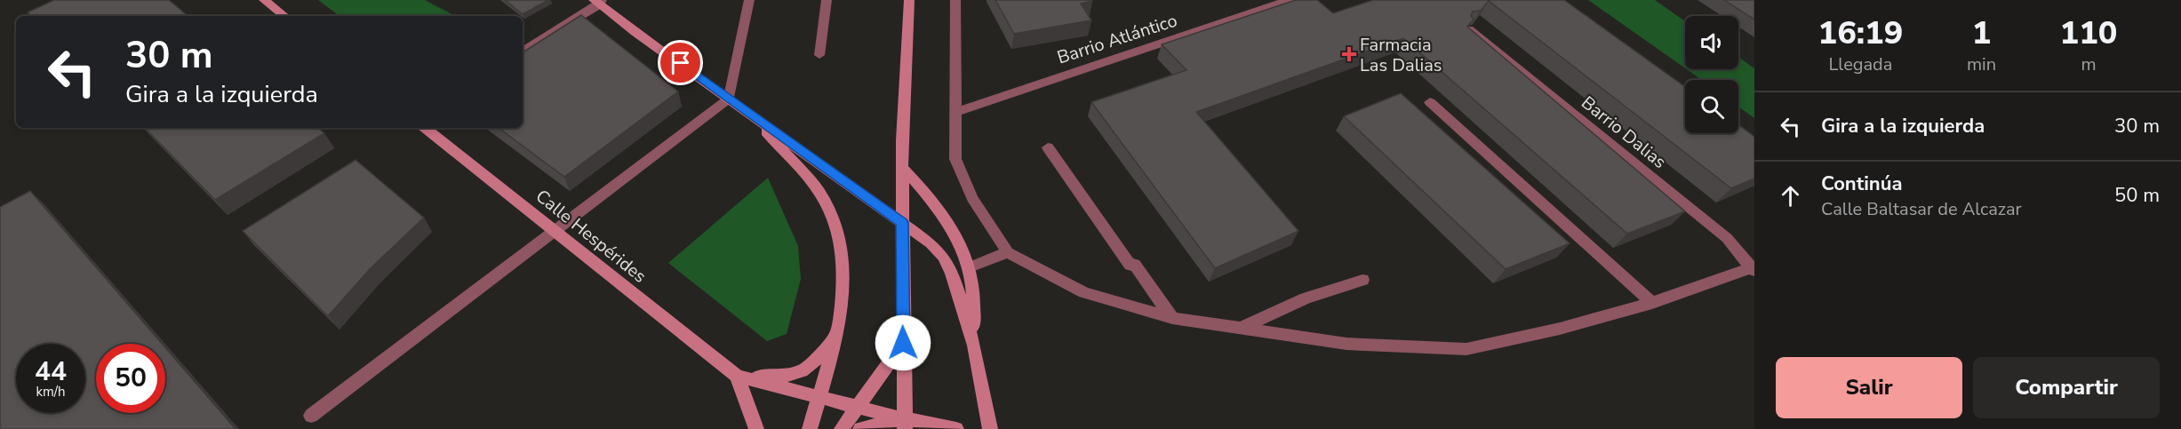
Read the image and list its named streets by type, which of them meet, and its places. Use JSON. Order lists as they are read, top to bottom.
{
  "streets": {
    "main road": ["Calle Hespérides"],
    "street": ["Barrio Atlántico", "Barrio Dalias"]
  },
  "places": {
    "health": ["Farmacia Las Dalias"]
  },
  "page": {
    "eta": [
      "16:19",
      "Llegada",
      "1",
      "min",
      "110",
      "m"
    ],
    "turn": ["30 m", "Gira a la izquierda"],
    "list": [
      {
        "name": "Gira a la izquierda",
        "value": "30 m"
      },
      {
        "name": "Continúa",
        "note": "Calle Baltasar de Alcazar",
        "value": "50 m"
      }
    ],
    "speed": "44 km/h",
    "limit": "50",
    "buttons": ["Salir", "Compartir"]
  }
}
